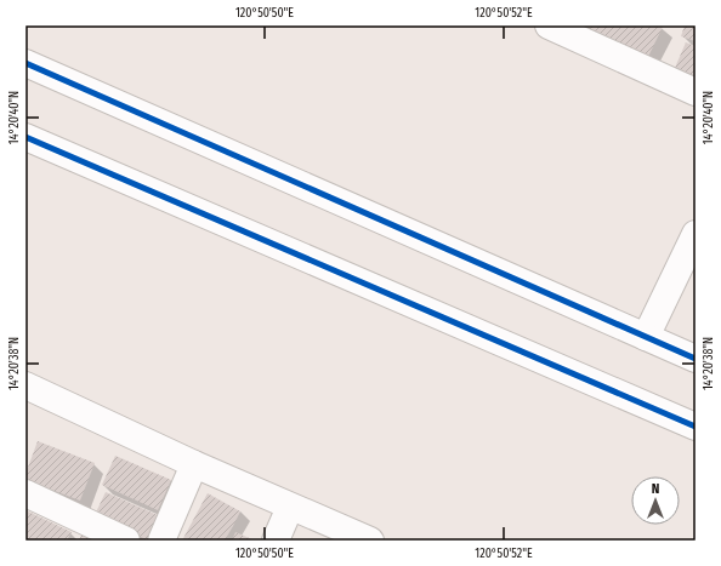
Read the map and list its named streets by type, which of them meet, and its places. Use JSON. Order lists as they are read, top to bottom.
{
  "north": "top",
  "coordinates": [
    "120°50'50\"E",
    "120°50'52\"E",
    "14°20'40\"N",
    "14°20'38\"N"
  ]
}
